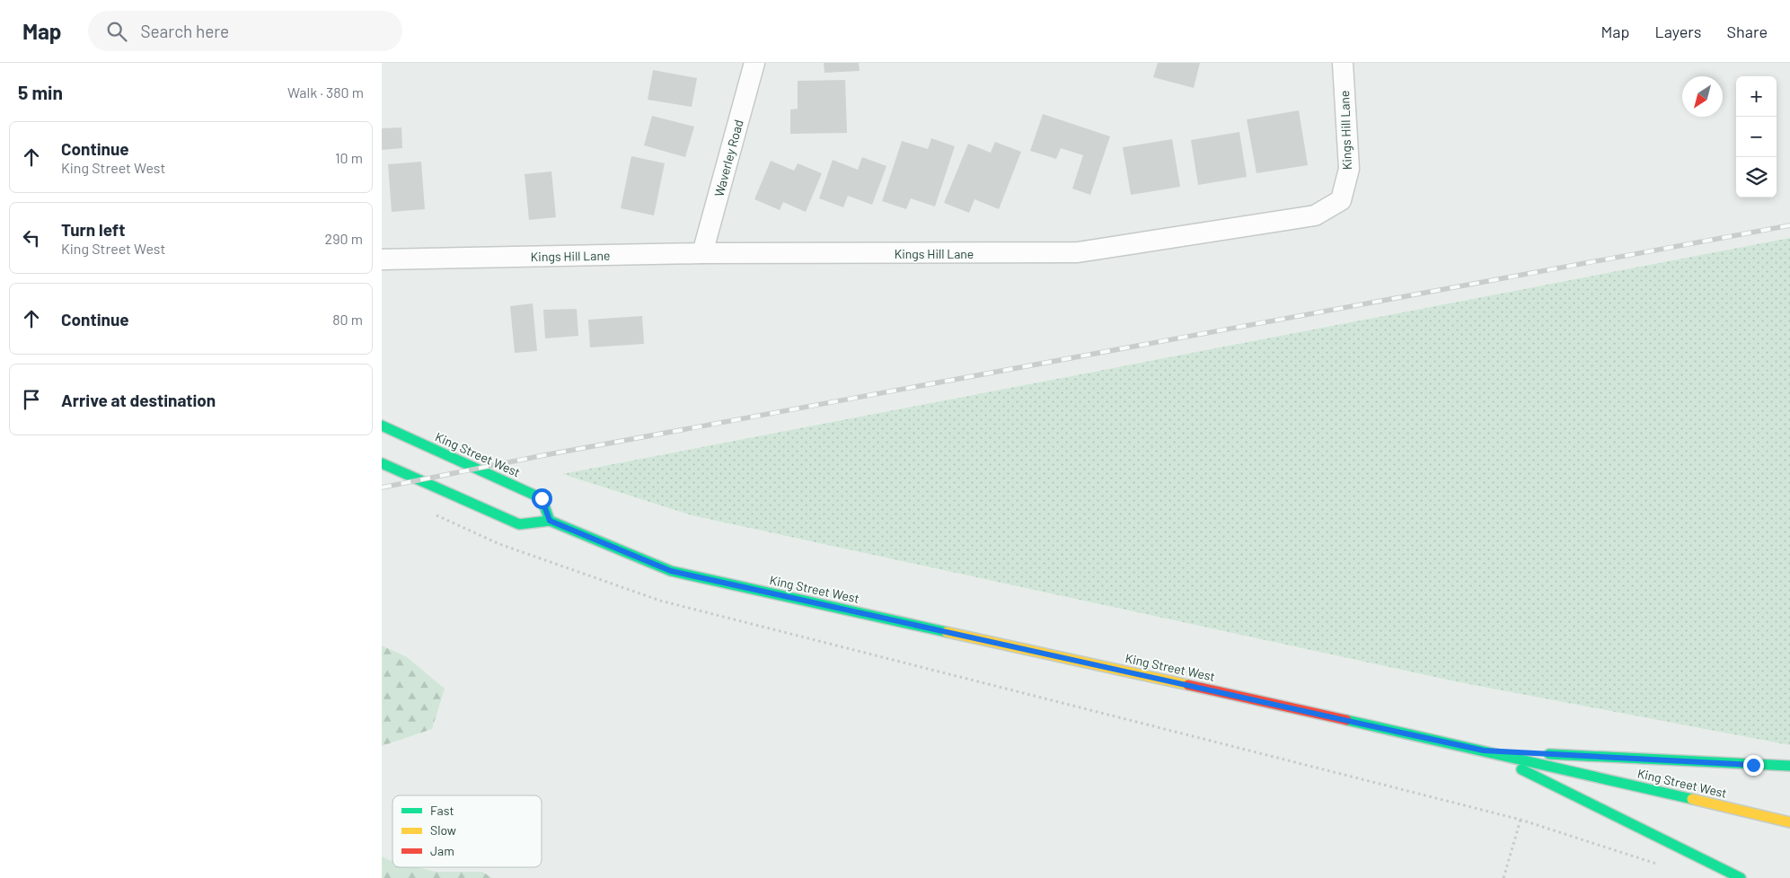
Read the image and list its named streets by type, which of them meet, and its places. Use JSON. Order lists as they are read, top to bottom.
{
  "streets": {
    "main road": ["King Street West"],
    "street": ["Kings Hill Lane", "Waverley Road"]
  },
  "crossings": [
    ["Kings Hill Lane", "Waverley Road"]
  ],
  "legend": ["Fast", "Slow", "Jam"],
  "north": "bottom left",
  "page": {
    "header": "Map",
    "search": "Search here",
    "nav": ["Map", "Layers", "Share"],
    "heading": ["5 min", "Walk · 380 m"],
    "map_buttons": ["+", "−"],
    "list": [
      ["Continue", "King Street West", "10 m"],
      ["Turn left", "King Street West", "290 m"],
      ["Continue", "80 m"],
      "Arrive at destination"
    ]
  }
}
